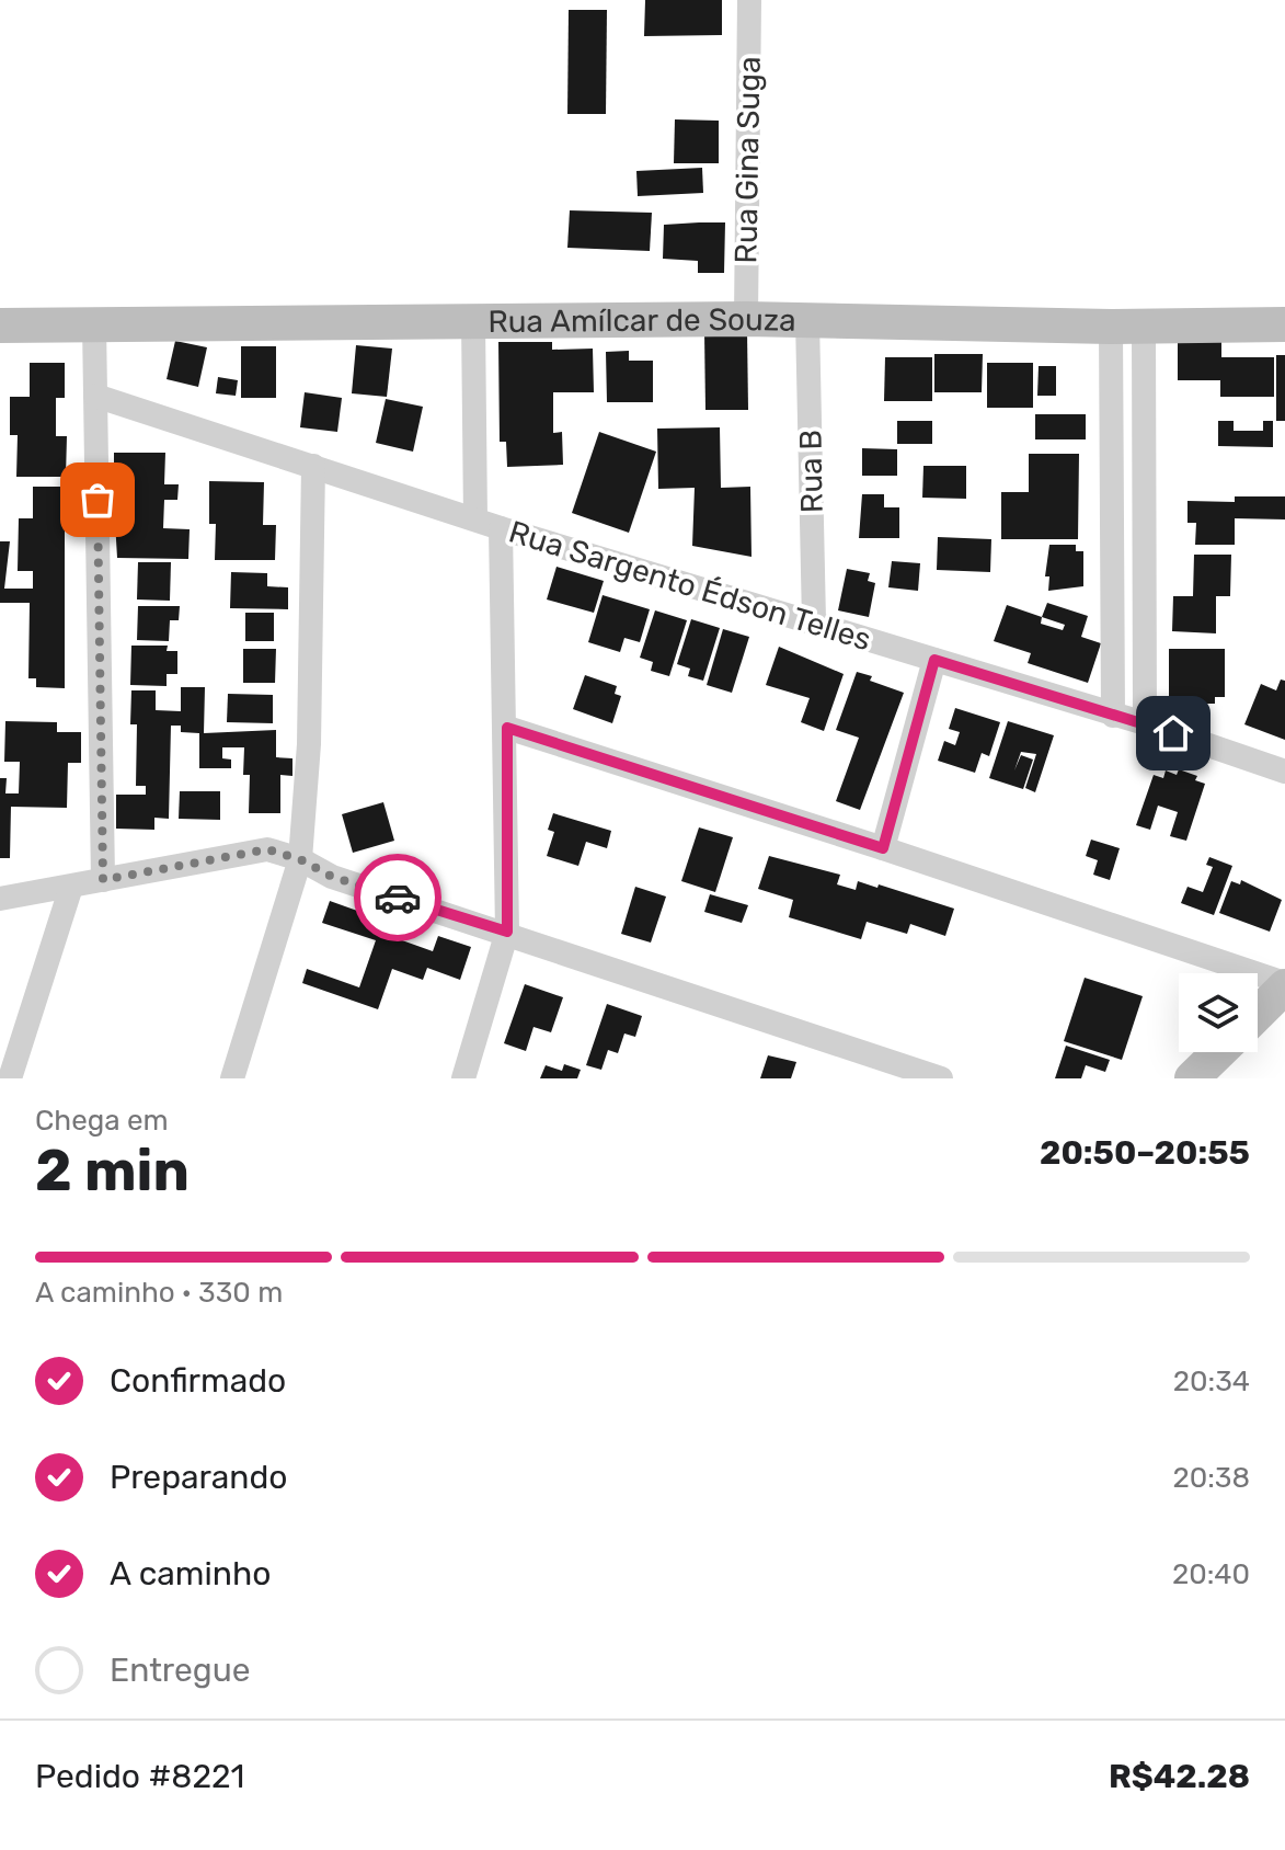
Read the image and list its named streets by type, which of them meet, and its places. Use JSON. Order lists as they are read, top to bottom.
{
  "streets": {
    "street": [
      "Rua Gina Suga",
      "Rua Amílcar de Souza",
      "Rua B",
      "Rua Sargento Édson Telles"
    ]
  },
  "crossings": [
    ["Rua Gina Suga", "Rua Amílcar de Souza"],
    ["Rua Amílcar de Souza", "Rua B"],
    ["Rua B", "Rua Sargento Édson Telles"]
  ],
  "page": {
    "heading": ["2 min", "Chega em", "20:50–20:55"],
    "panel": ["Pedido #8221", "R$42.28"],
    "bar": "A caminho · 330 m",
    "list": [
      ["Confirmado", "20:34"],
      ["Preparando", "20:38"],
      ["A caminho", "20:40"],
      "Entregue"
    ]
  }
}
